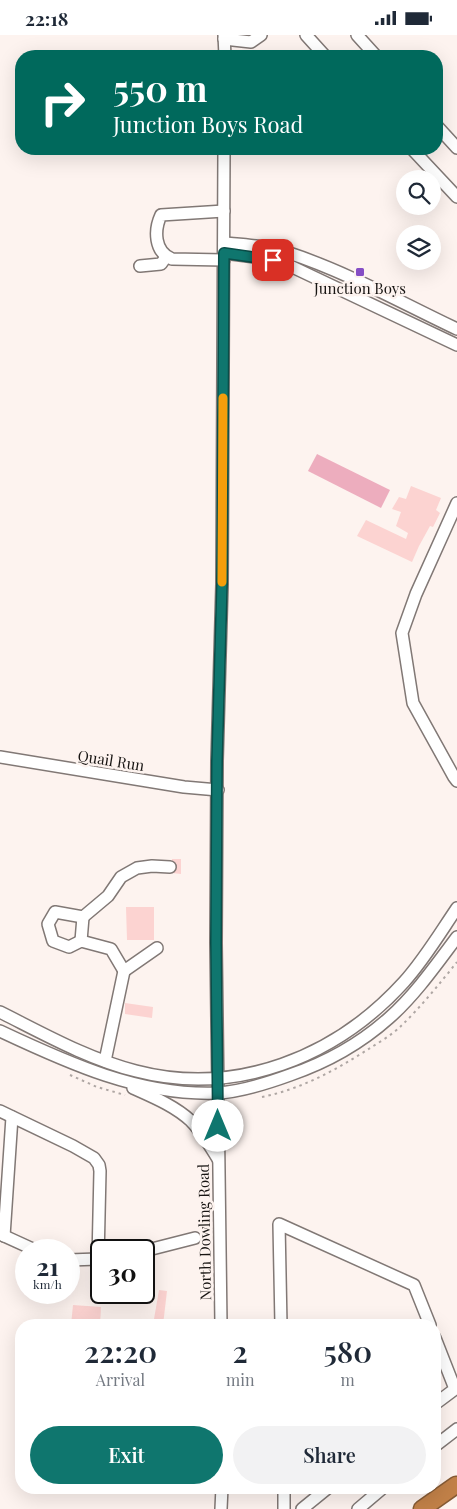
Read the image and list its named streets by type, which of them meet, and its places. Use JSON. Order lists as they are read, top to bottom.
{
  "streets": {
    "street": ["Quail Run", "North Dowling Road"]
  },
  "crossings": [
    ["Quail Run", "North Dowling Road"]
  ],
  "places": {
    "transit": ["Junction Boys"]
  },
  "page": {
    "status": "22:18",
    "turn": ["550 m", "Junction Boys Road"],
    "speed": "21 km/h",
    "limit": "30",
    "eta": [
      "22:20",
      "Arrival",
      "2",
      "min",
      "580",
      "m"
    ],
    "buttons": ["Exit", "Share"]
  }
}
